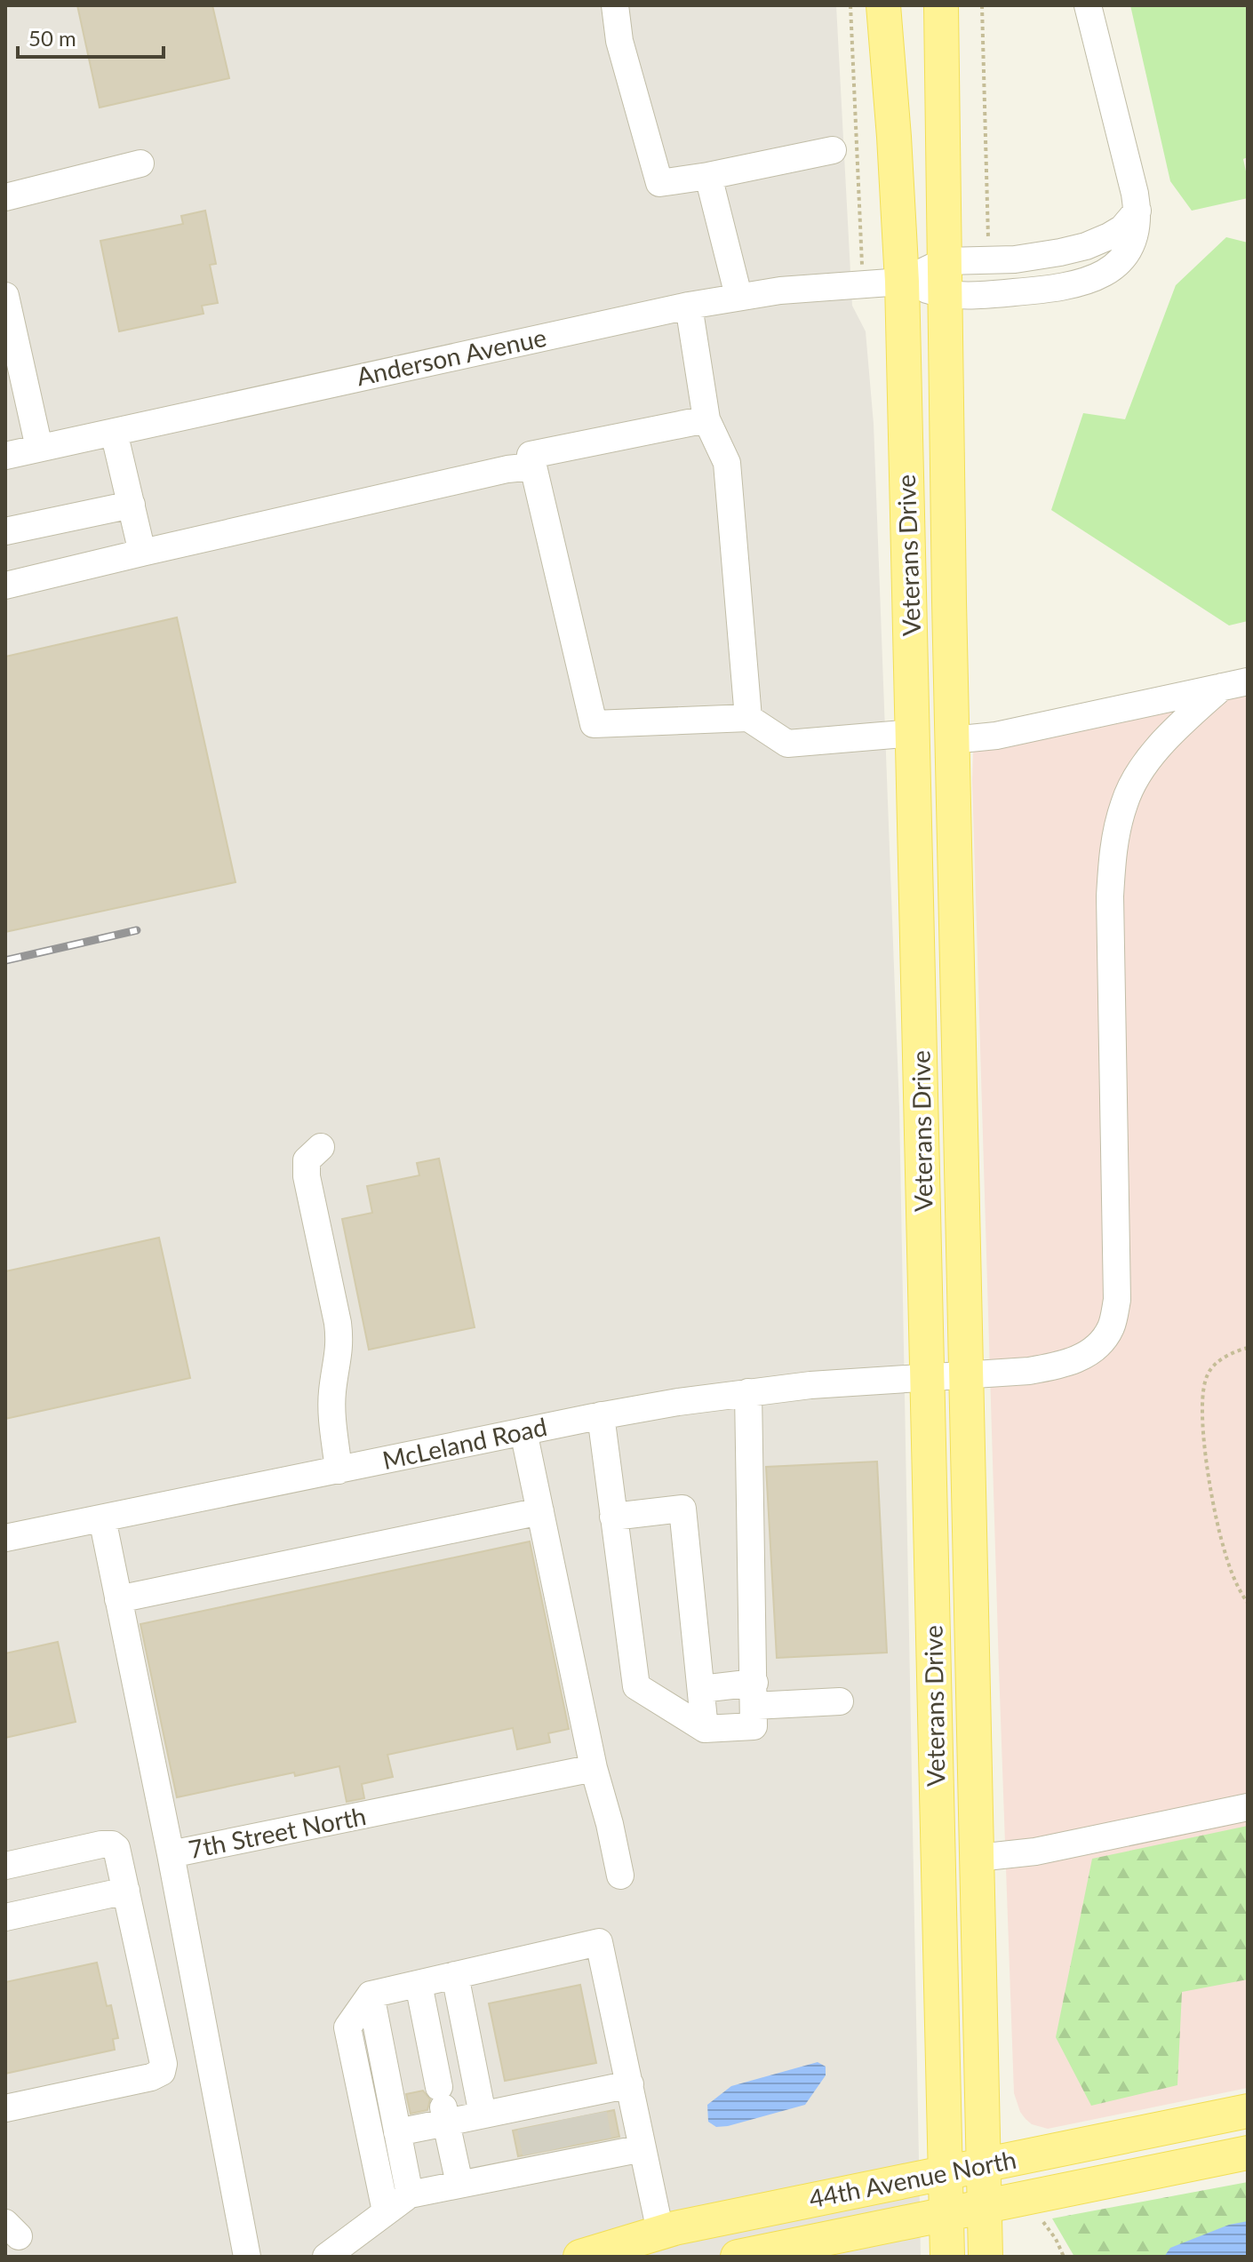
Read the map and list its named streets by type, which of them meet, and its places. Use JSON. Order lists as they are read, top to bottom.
{
  "streets": {
    "main road": ["Veterans Drive", "44th Avenue North"],
    "street": ["Anderson Avenue", "McLeland Road", "7th Street North"]
  },
  "crossings": [
    ["Anderson Avenue", "Veterans Drive"],
    ["Veterans Drive", "McLeland Road"],
    ["Veterans Drive", "44th Avenue North"]
  ],
  "scale_bar": "50 m"
}
